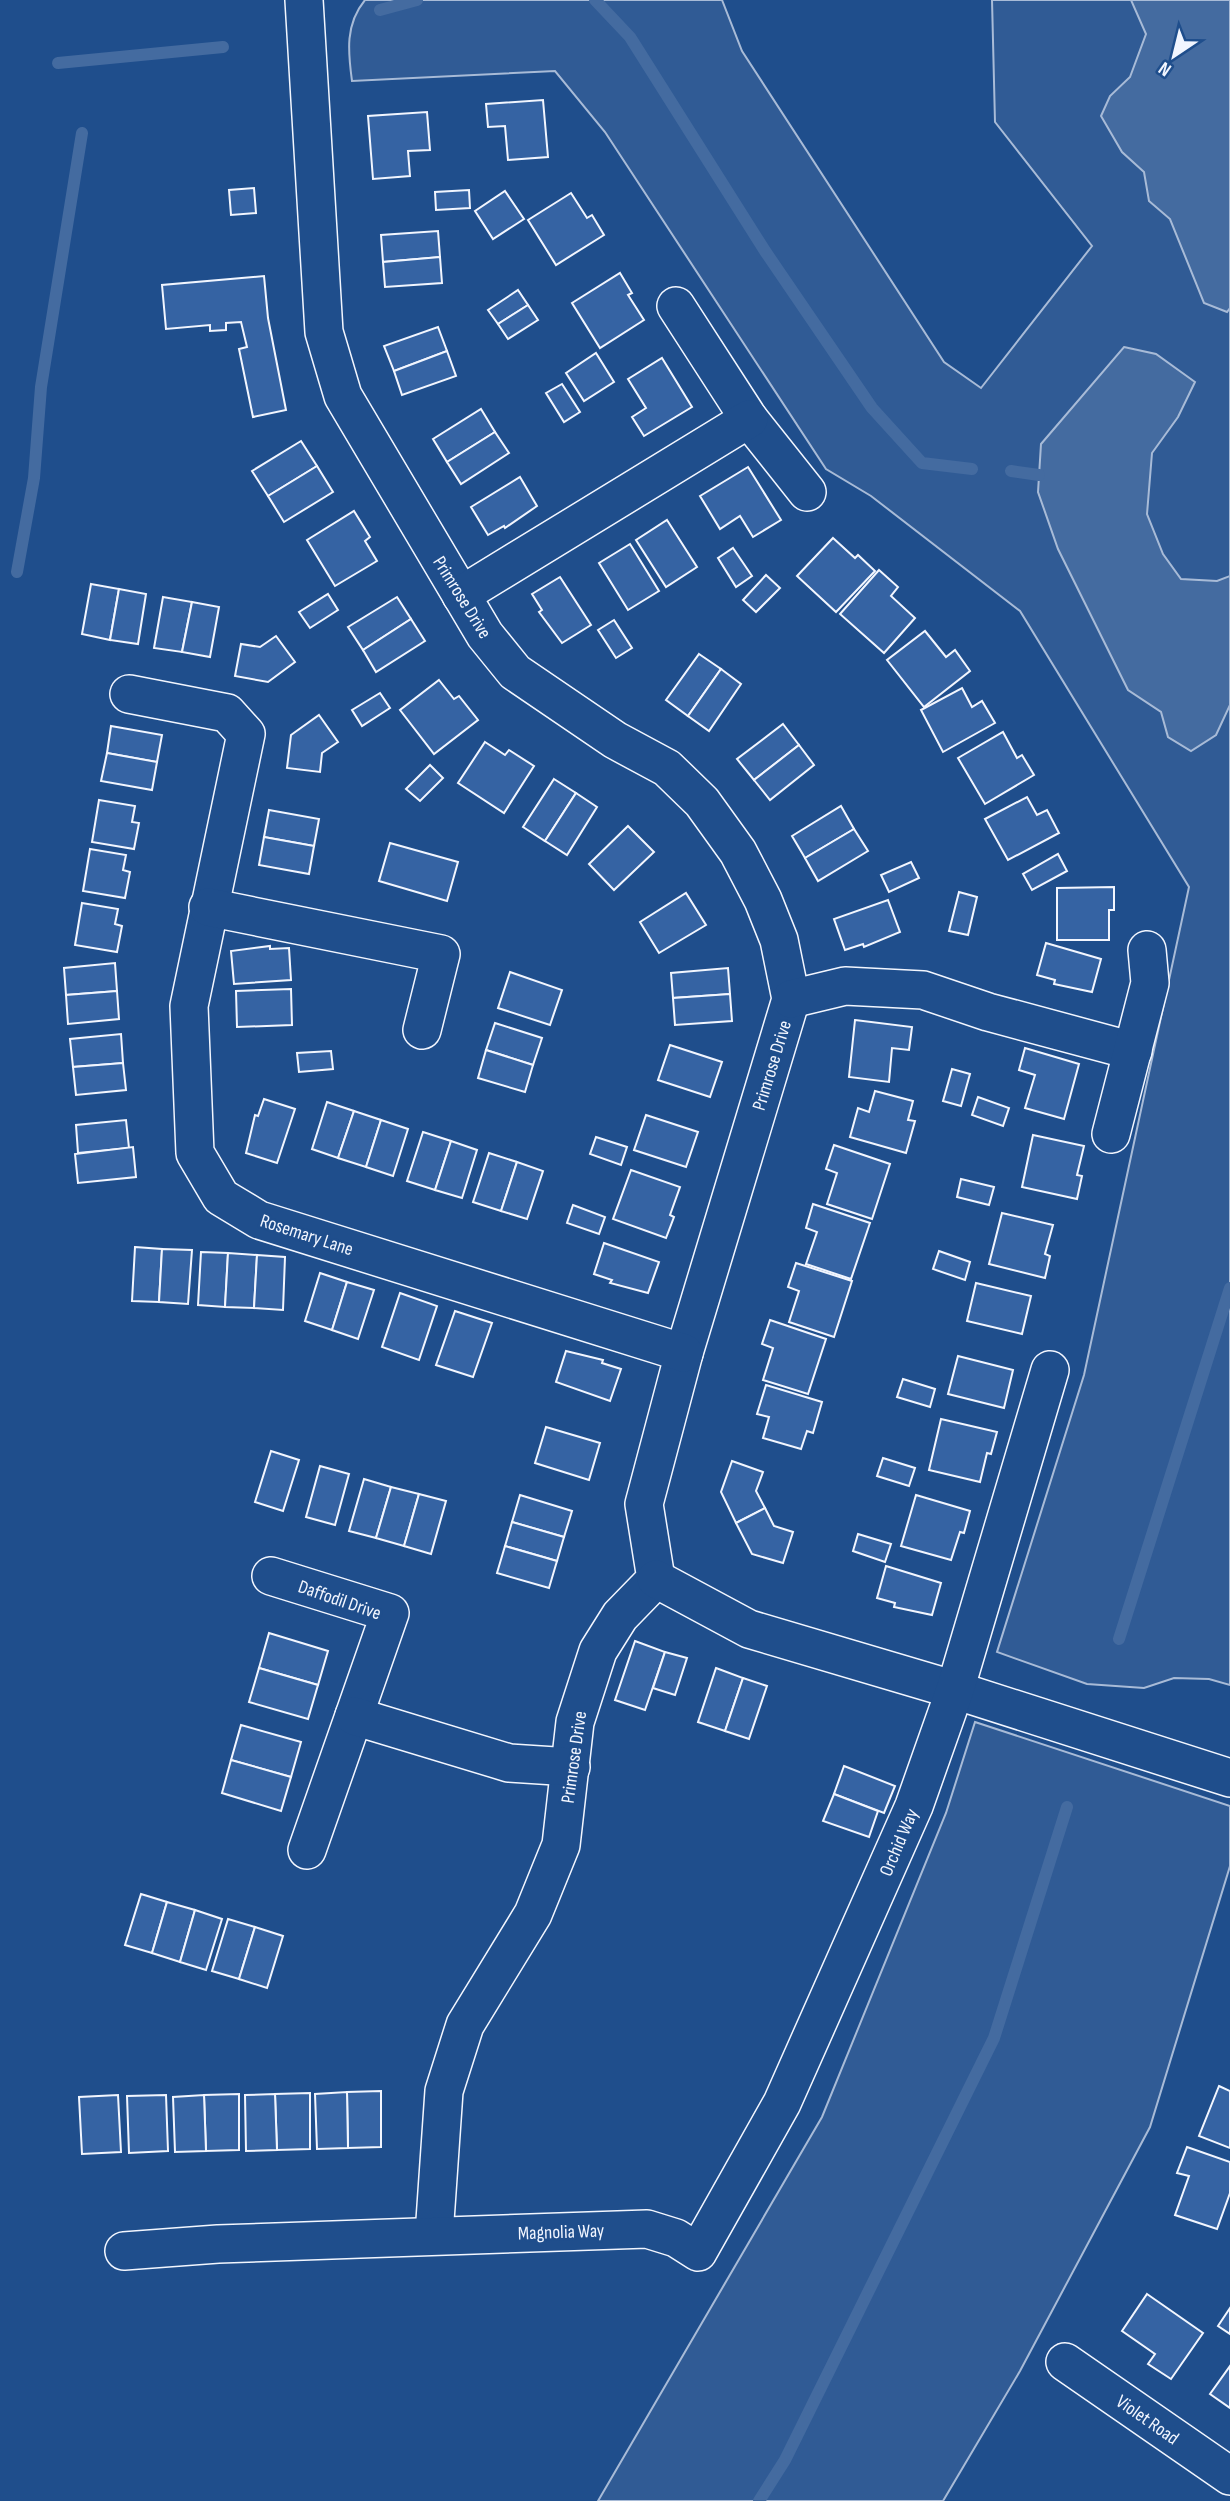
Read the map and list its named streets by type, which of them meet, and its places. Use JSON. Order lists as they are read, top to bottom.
{
  "streets": {
    "street": [
      "Primrose Drive",
      "Rosemary Lane",
      "Daffodil Drive",
      "Orchid Way",
      "Magnolia Way",
      "Violet Road"
    ]
  },
  "crossings": [
    ["Primrose Drive", "Rosemary Lane"],
    ["Primrose Drive", "Magnolia Way"],
    ["Orchid Way", "Magnolia Way"]
  ],
  "north": "bottom left"
}
